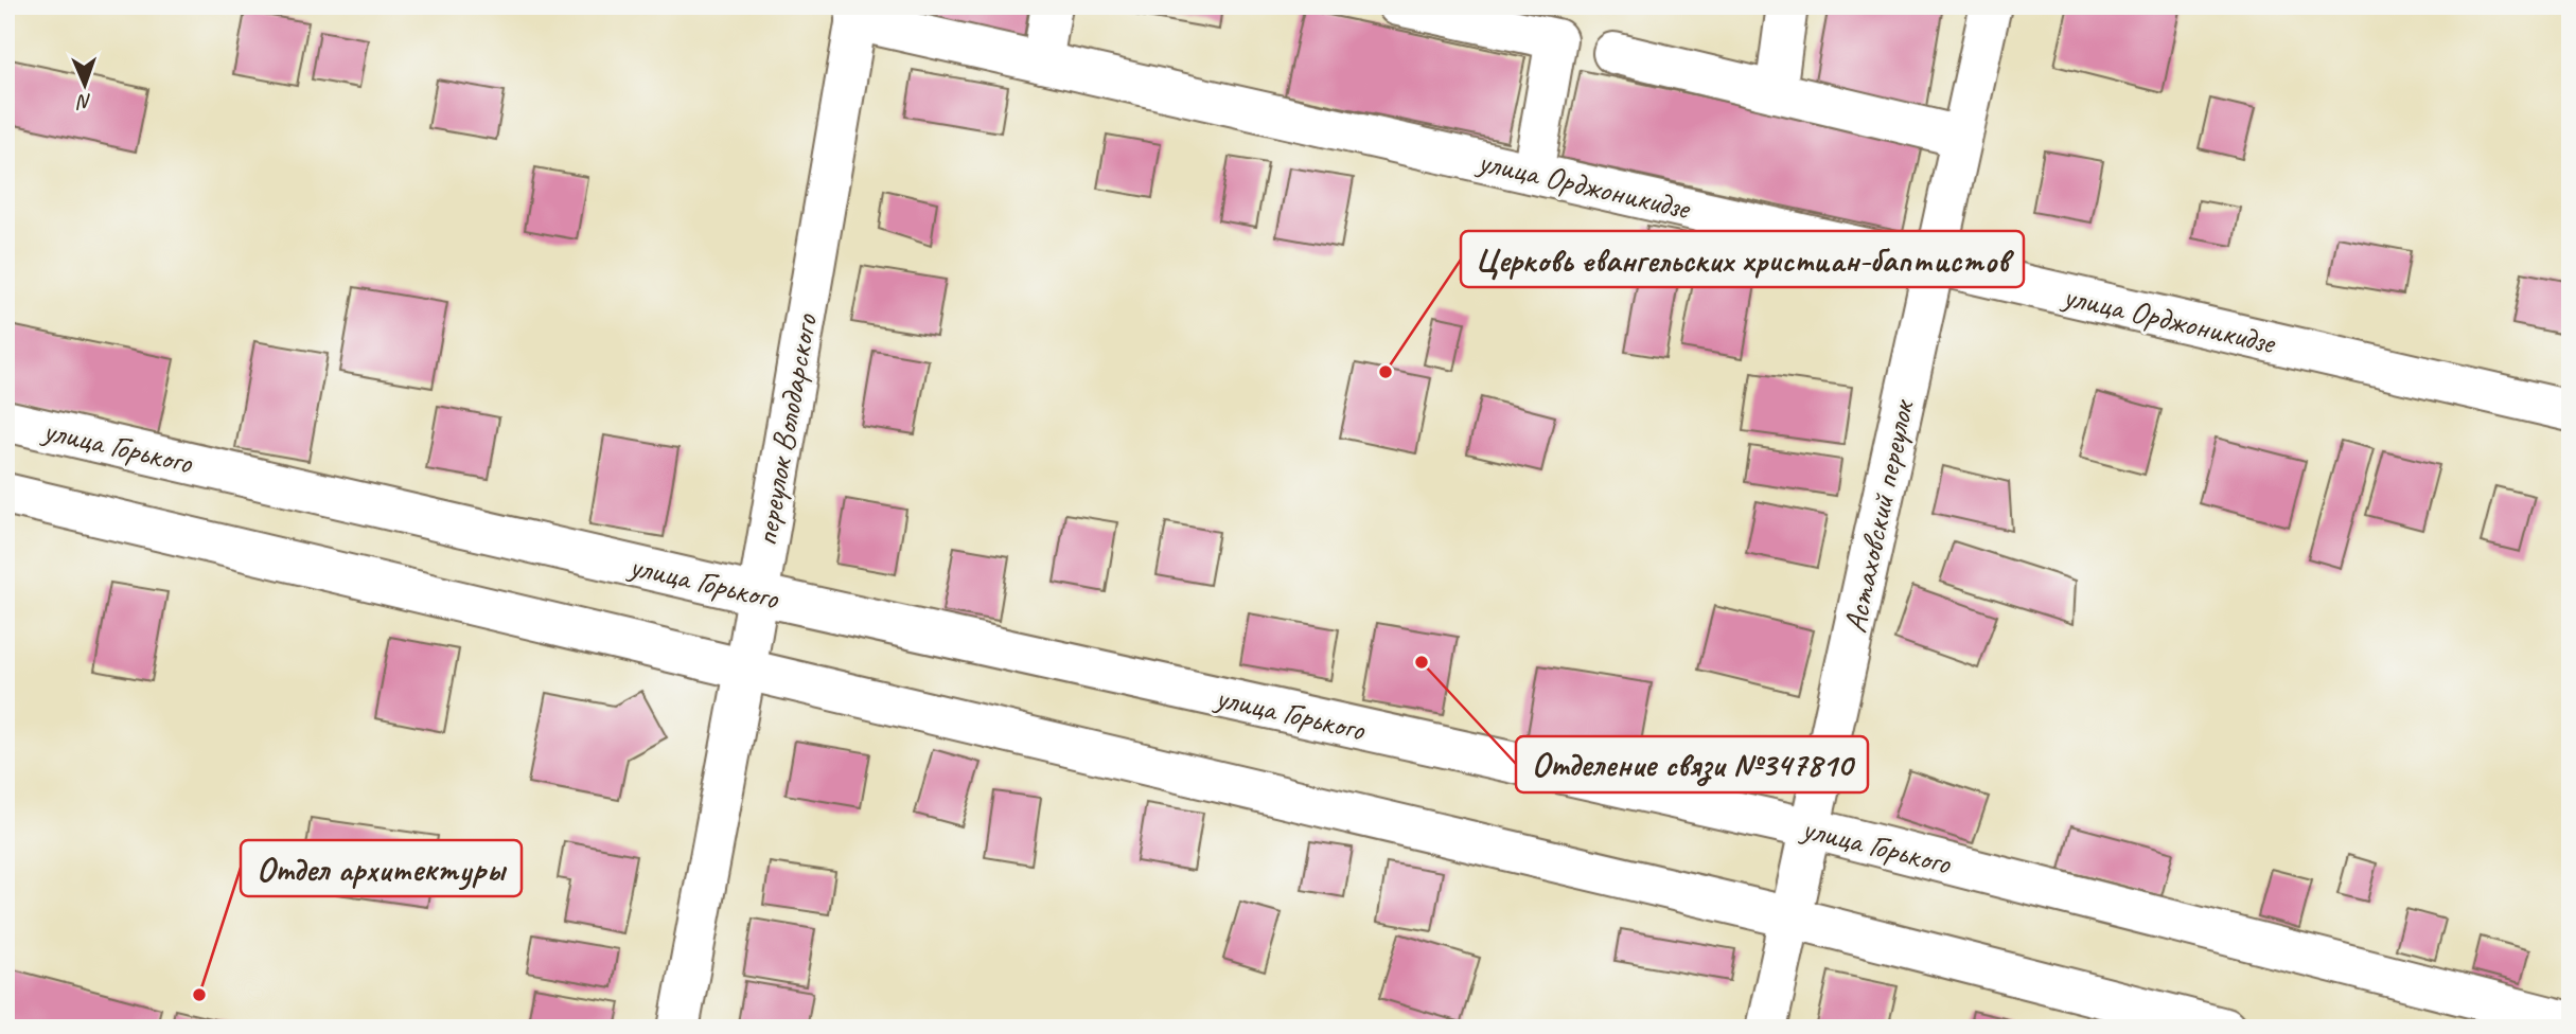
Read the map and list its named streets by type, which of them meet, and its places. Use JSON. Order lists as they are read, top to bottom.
{
  "streets": {
    "street": [
      "улица Орджоникидзе",
      "переулок Володарского",
      "улица Горького",
      "Астаховский переулок"
    ]
  },
  "crossings": [
    ["улица Орджоникидзе", "переулок Володарского"],
    ["улица Орджоникидзе", "Астаховский переулок"],
    ["переулок Володарского", "улица Горького"],
    ["улица Горького", "Астаховский переулок"]
  ],
  "places": ["Церковь евангельских христиан-баптистов", "Отделение связи №347810", "Отдел архитектуры"],
  "north": "bottom"
}
